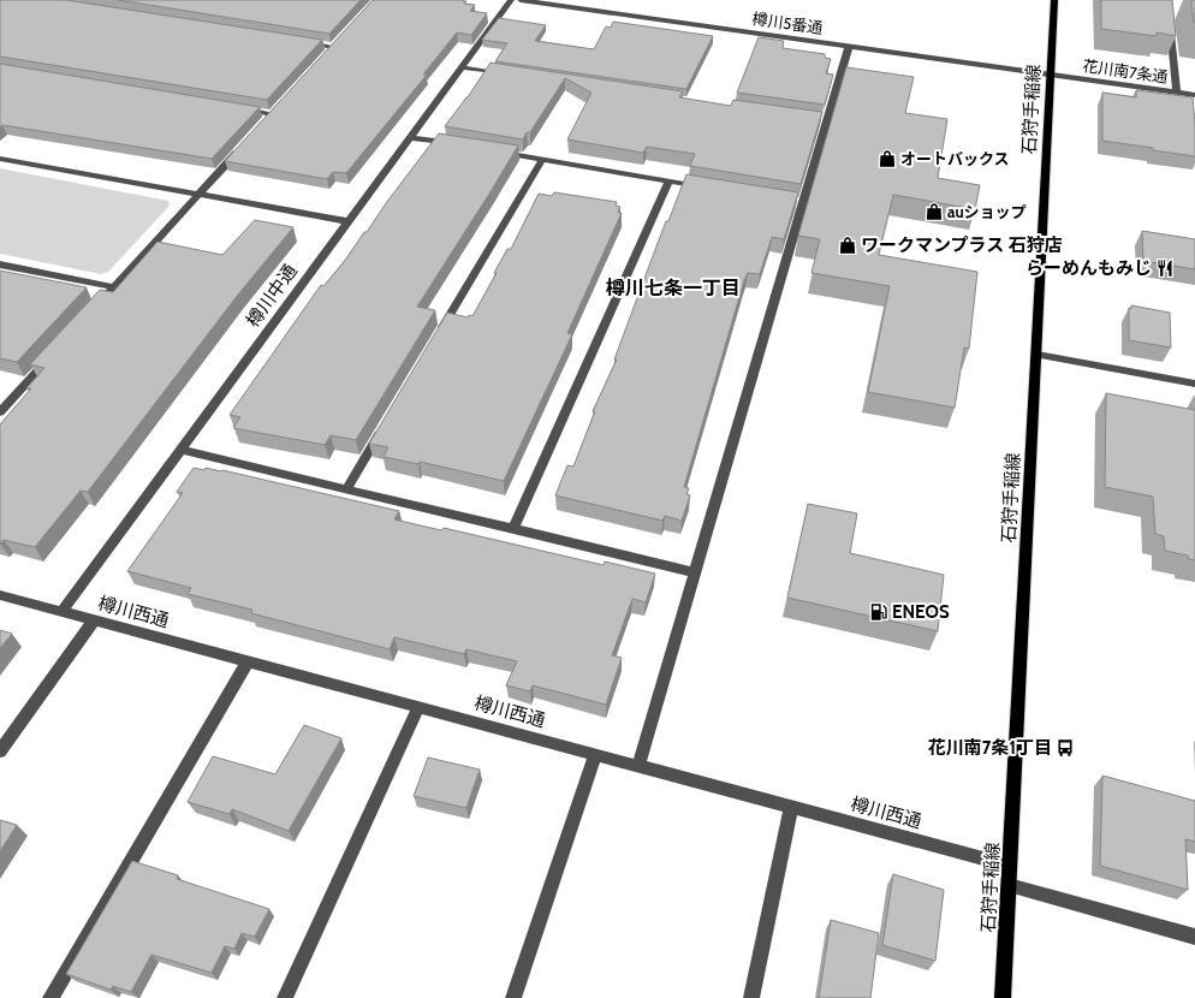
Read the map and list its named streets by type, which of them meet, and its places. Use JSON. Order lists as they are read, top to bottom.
{
  "streets": {
    "main road": ["石狩手稲線"],
    "street": [
      "樽川5番通",
      "花川南7条通",
      "樽川中通",
      "樽川西通"
    ]
  },
  "crossings": [
    ["樽川5番通", "花川南7条通"],
    ["樽川5番通", "石狩手稲線"],
    ["花川南7条通", "石狩手稲線"],
    ["石狩手稲線", "樽川西通"],
    ["樽川中通", "樽川西通"]
  ],
  "districts": ["樽川七条一丁目"],
  "places": {
    "shop": ["オートバックス", "auショップ", "ワークマンプラス 石狩店"],
    "restaurant": ["らーめんもみじ"],
    "fuel station": ["ENEOS"],
    "bus stop": ["花川南7条1丁目"]
  }
}
